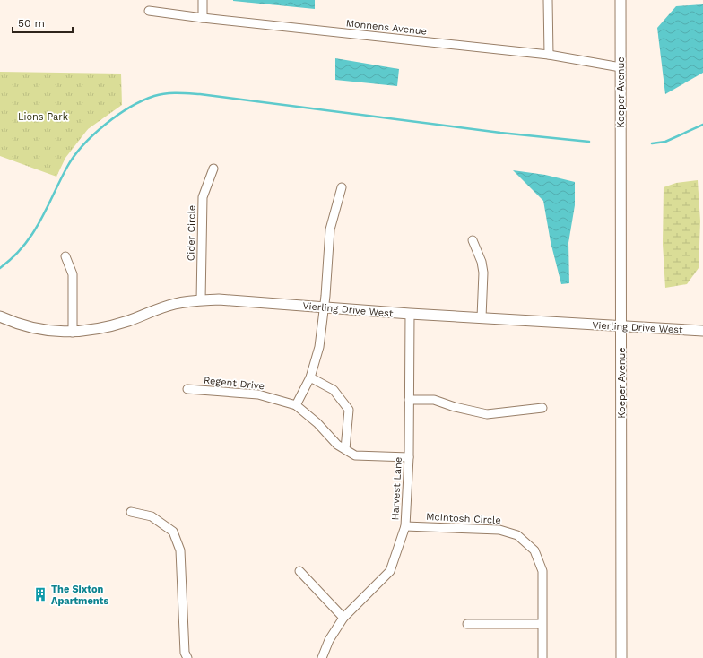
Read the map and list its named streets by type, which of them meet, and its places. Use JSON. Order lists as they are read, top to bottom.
{
  "streets": {
    "street": [
      "Monnens Avenue",
      "Koeper Avenue",
      "Cider Circle",
      "Vierling Drive West",
      "Regent Drive",
      "Harvest Lane",
      "McIntosh Circle"
    ]
  },
  "crossings": [
    ["Monnens Avenue", "Koeper Avenue"],
    ["Koeper Avenue", "Vierling Drive West"],
    ["Cider Circle", "Vierling Drive West"],
    ["Vierling Drive West", "Harvest Lane"],
    ["Regent Drive", "Harvest Lane"],
    ["Harvest Lane", "McIntosh Circle"]
  ],
  "parks": ["Lions Park"],
  "places": {
    "building": ["The Sixton Apartments"]
  },
  "scale_bar": "50 m"
}
